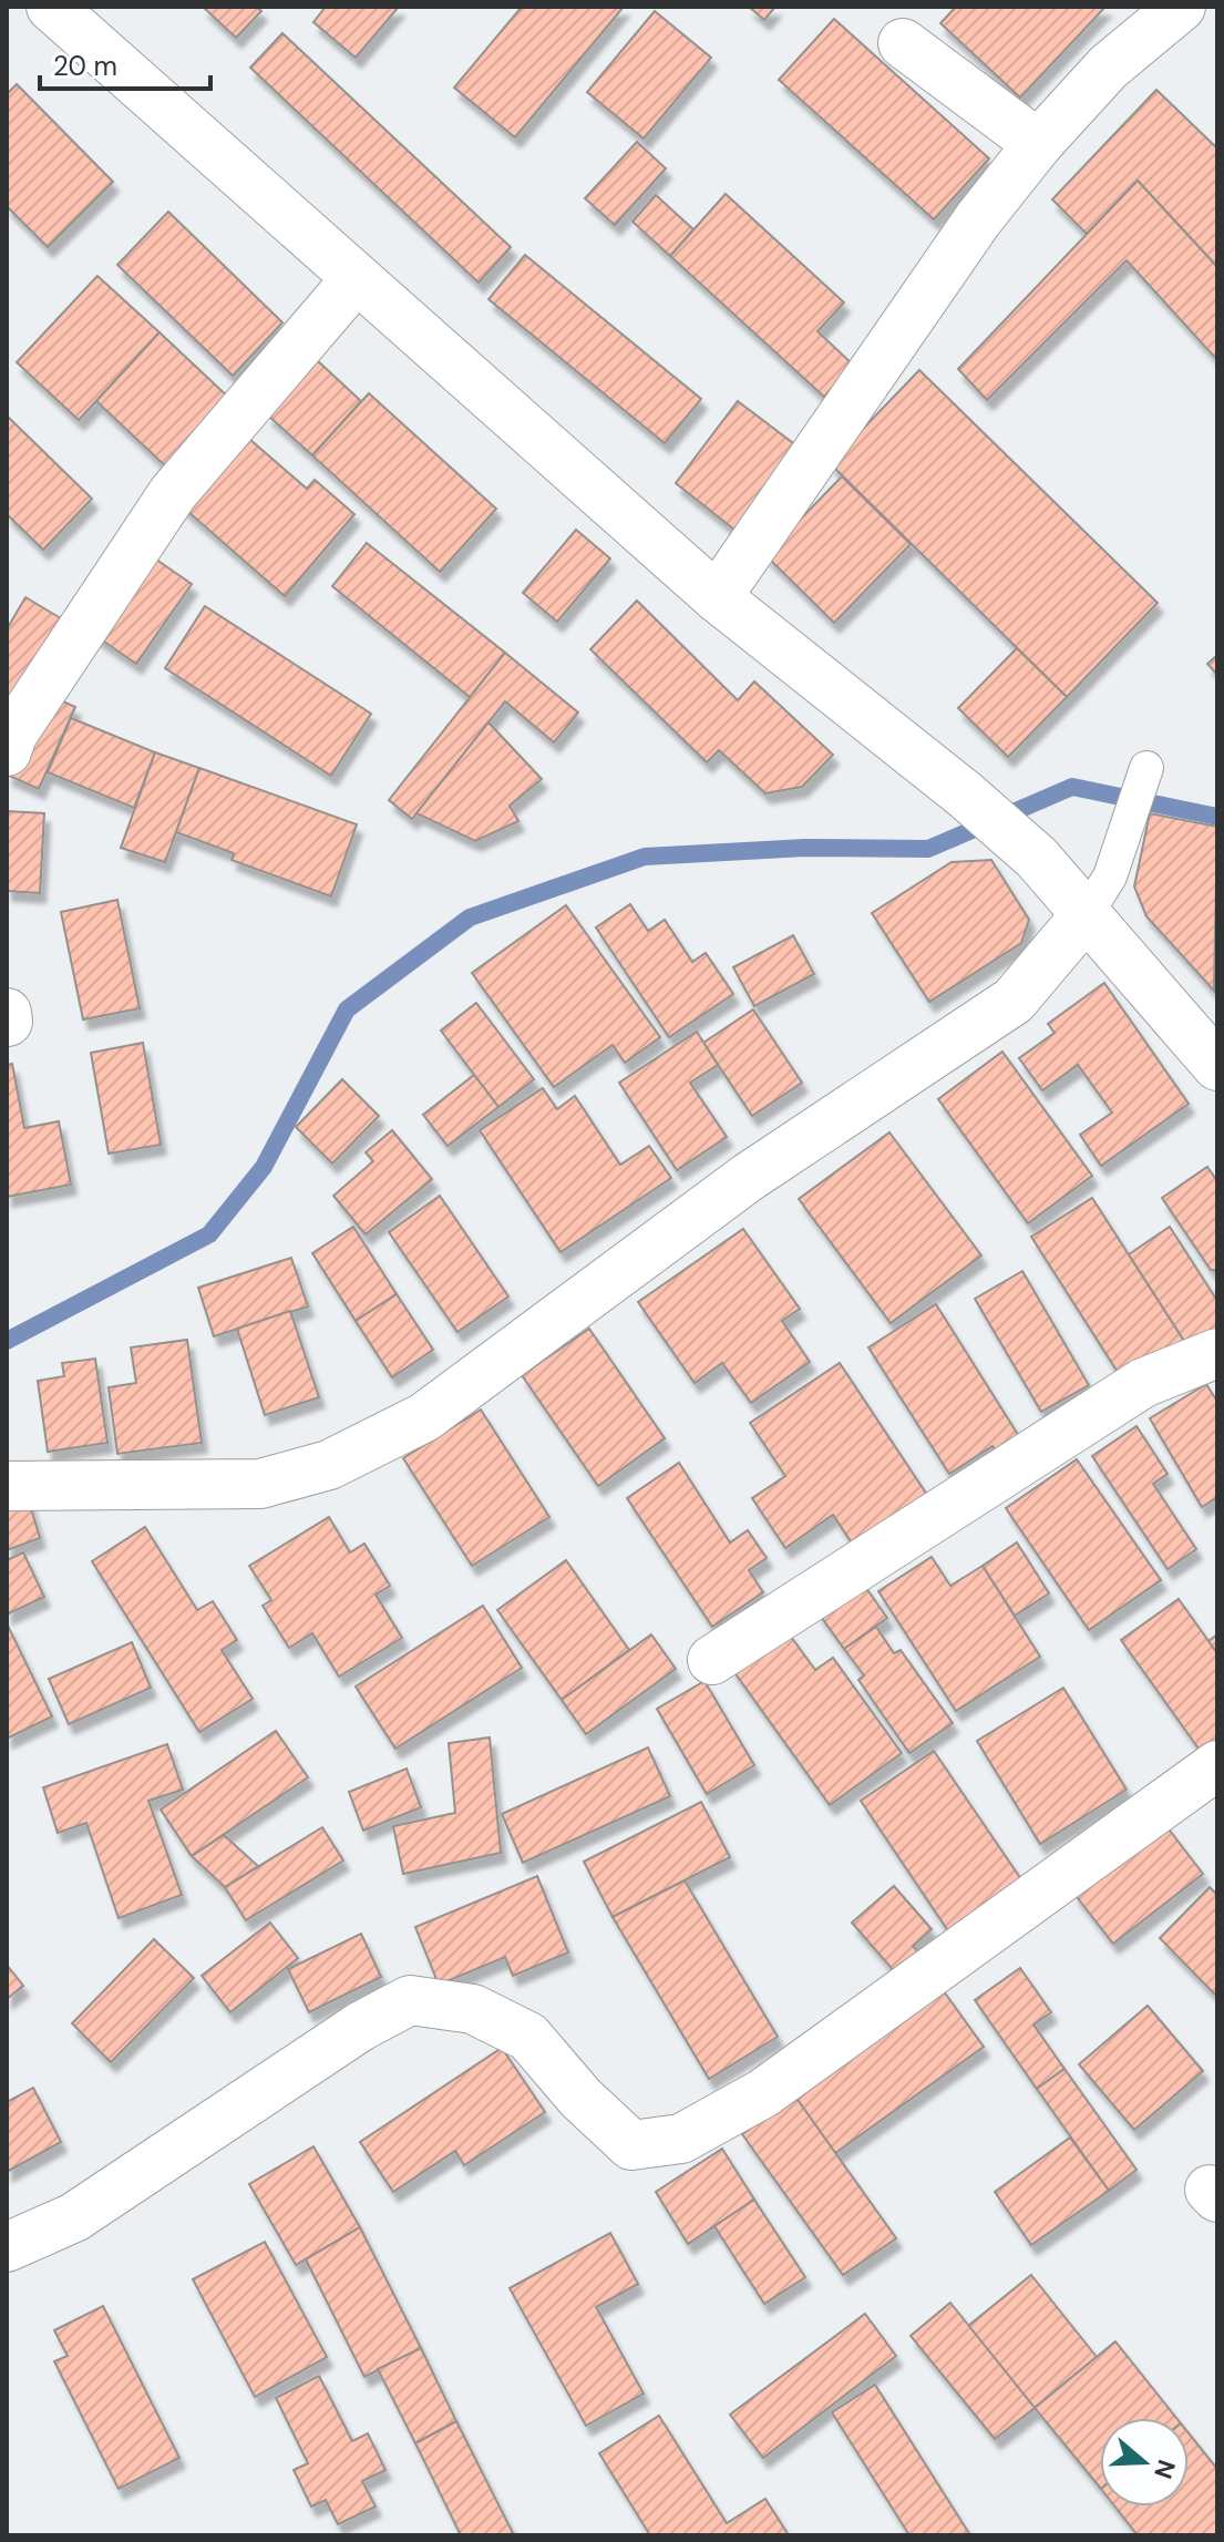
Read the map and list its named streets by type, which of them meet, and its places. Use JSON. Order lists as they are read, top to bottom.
{
  "scale_bar": "20 m",
  "north": "right"
}
